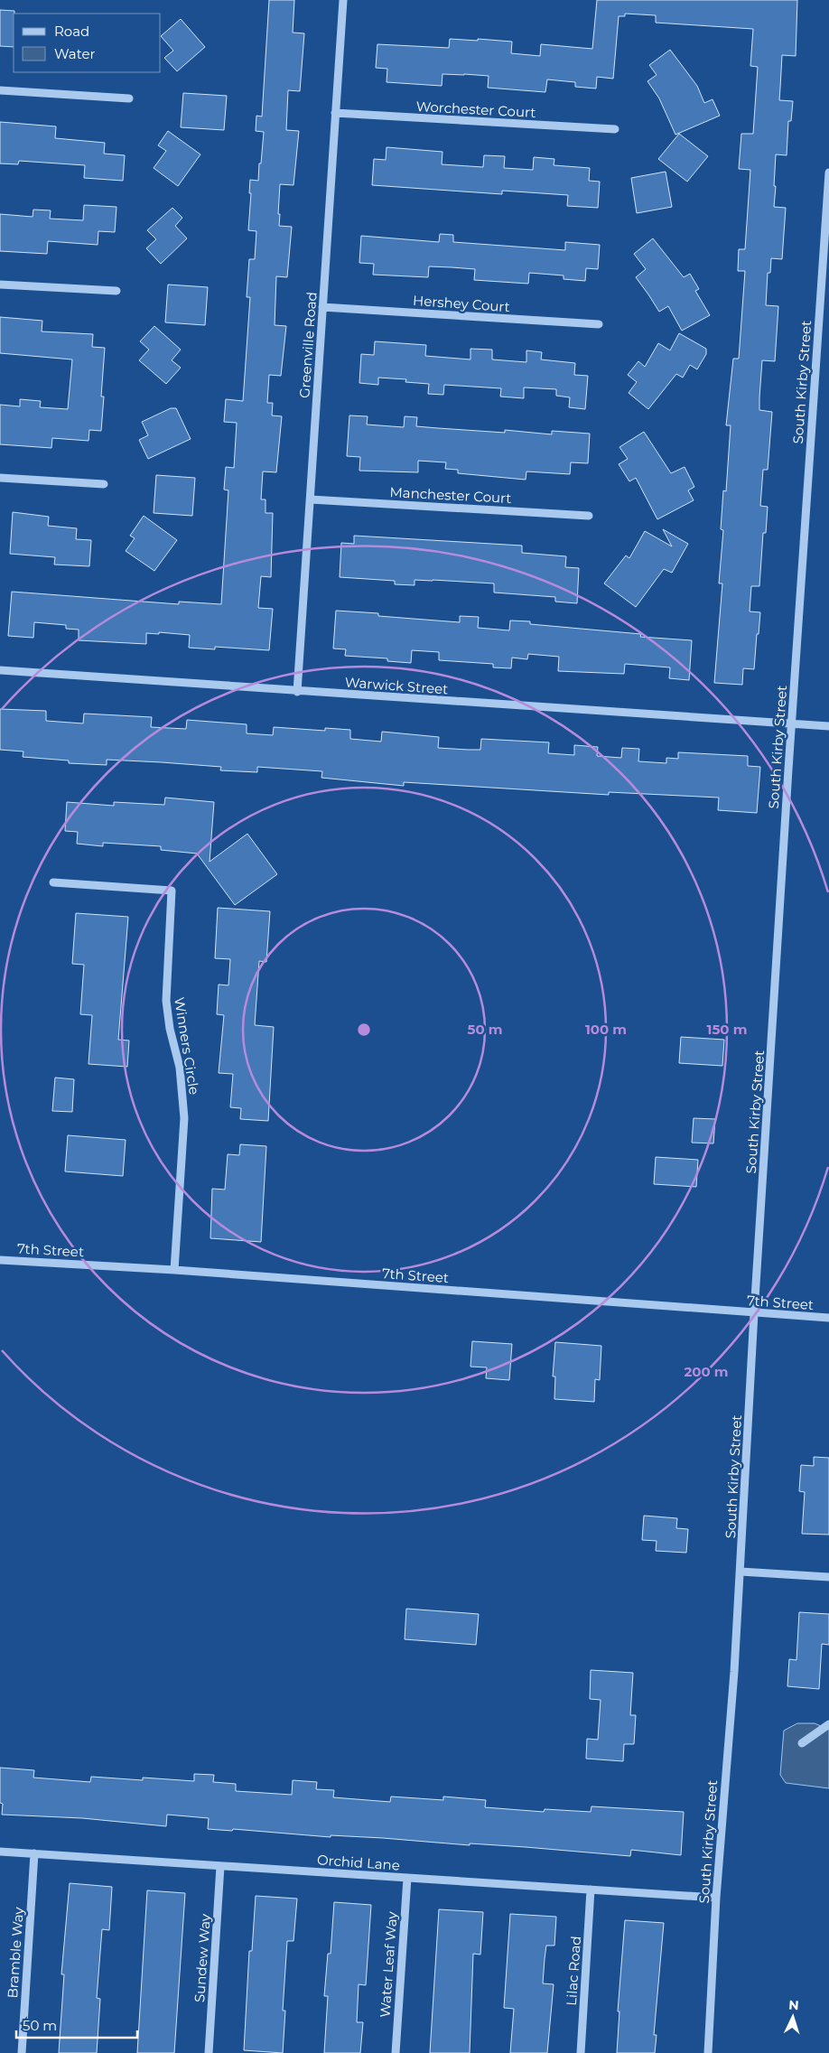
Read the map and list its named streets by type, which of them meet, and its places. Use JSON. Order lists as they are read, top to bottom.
{
  "streets": {
    "street": [
      "Worchester Court",
      "Hershey Court",
      "Greenville Road",
      "South Kirby Street",
      "Manchester Court",
      "Warwick Street",
      "Winners Circle",
      "7th Street",
      "Orchid Lane",
      "Bramble Way",
      "Sundew Way",
      "Water Leaf Way",
      "Lilac Road"
    ]
  },
  "crossings": [
    ["Worchester Court", "Greenville Road"],
    ["Hershey Court", "Greenville Road"],
    ["Greenville Road", "Manchester Court"],
    ["Greenville Road", "Warwick Street"],
    ["South Kirby Street", "Warwick Street"],
    ["South Kirby Street", "7th Street"],
    ["South Kirby Street", "Orchid Lane"],
    ["Winners Circle", "7th Street"],
    ["Orchid Lane", "Bramble Way"],
    ["Orchid Lane", "Sundew Way"],
    ["Orchid Lane", "Water Leaf Way"],
    ["Orchid Lane", "Lilac Road"]
  ],
  "legend": ["Road", "Water"],
  "scale_bar": "50 m",
  "north": "top",
  "rings": [
    "50 m",
    "100 m",
    "150 m",
    "200 m"
  ]
}
